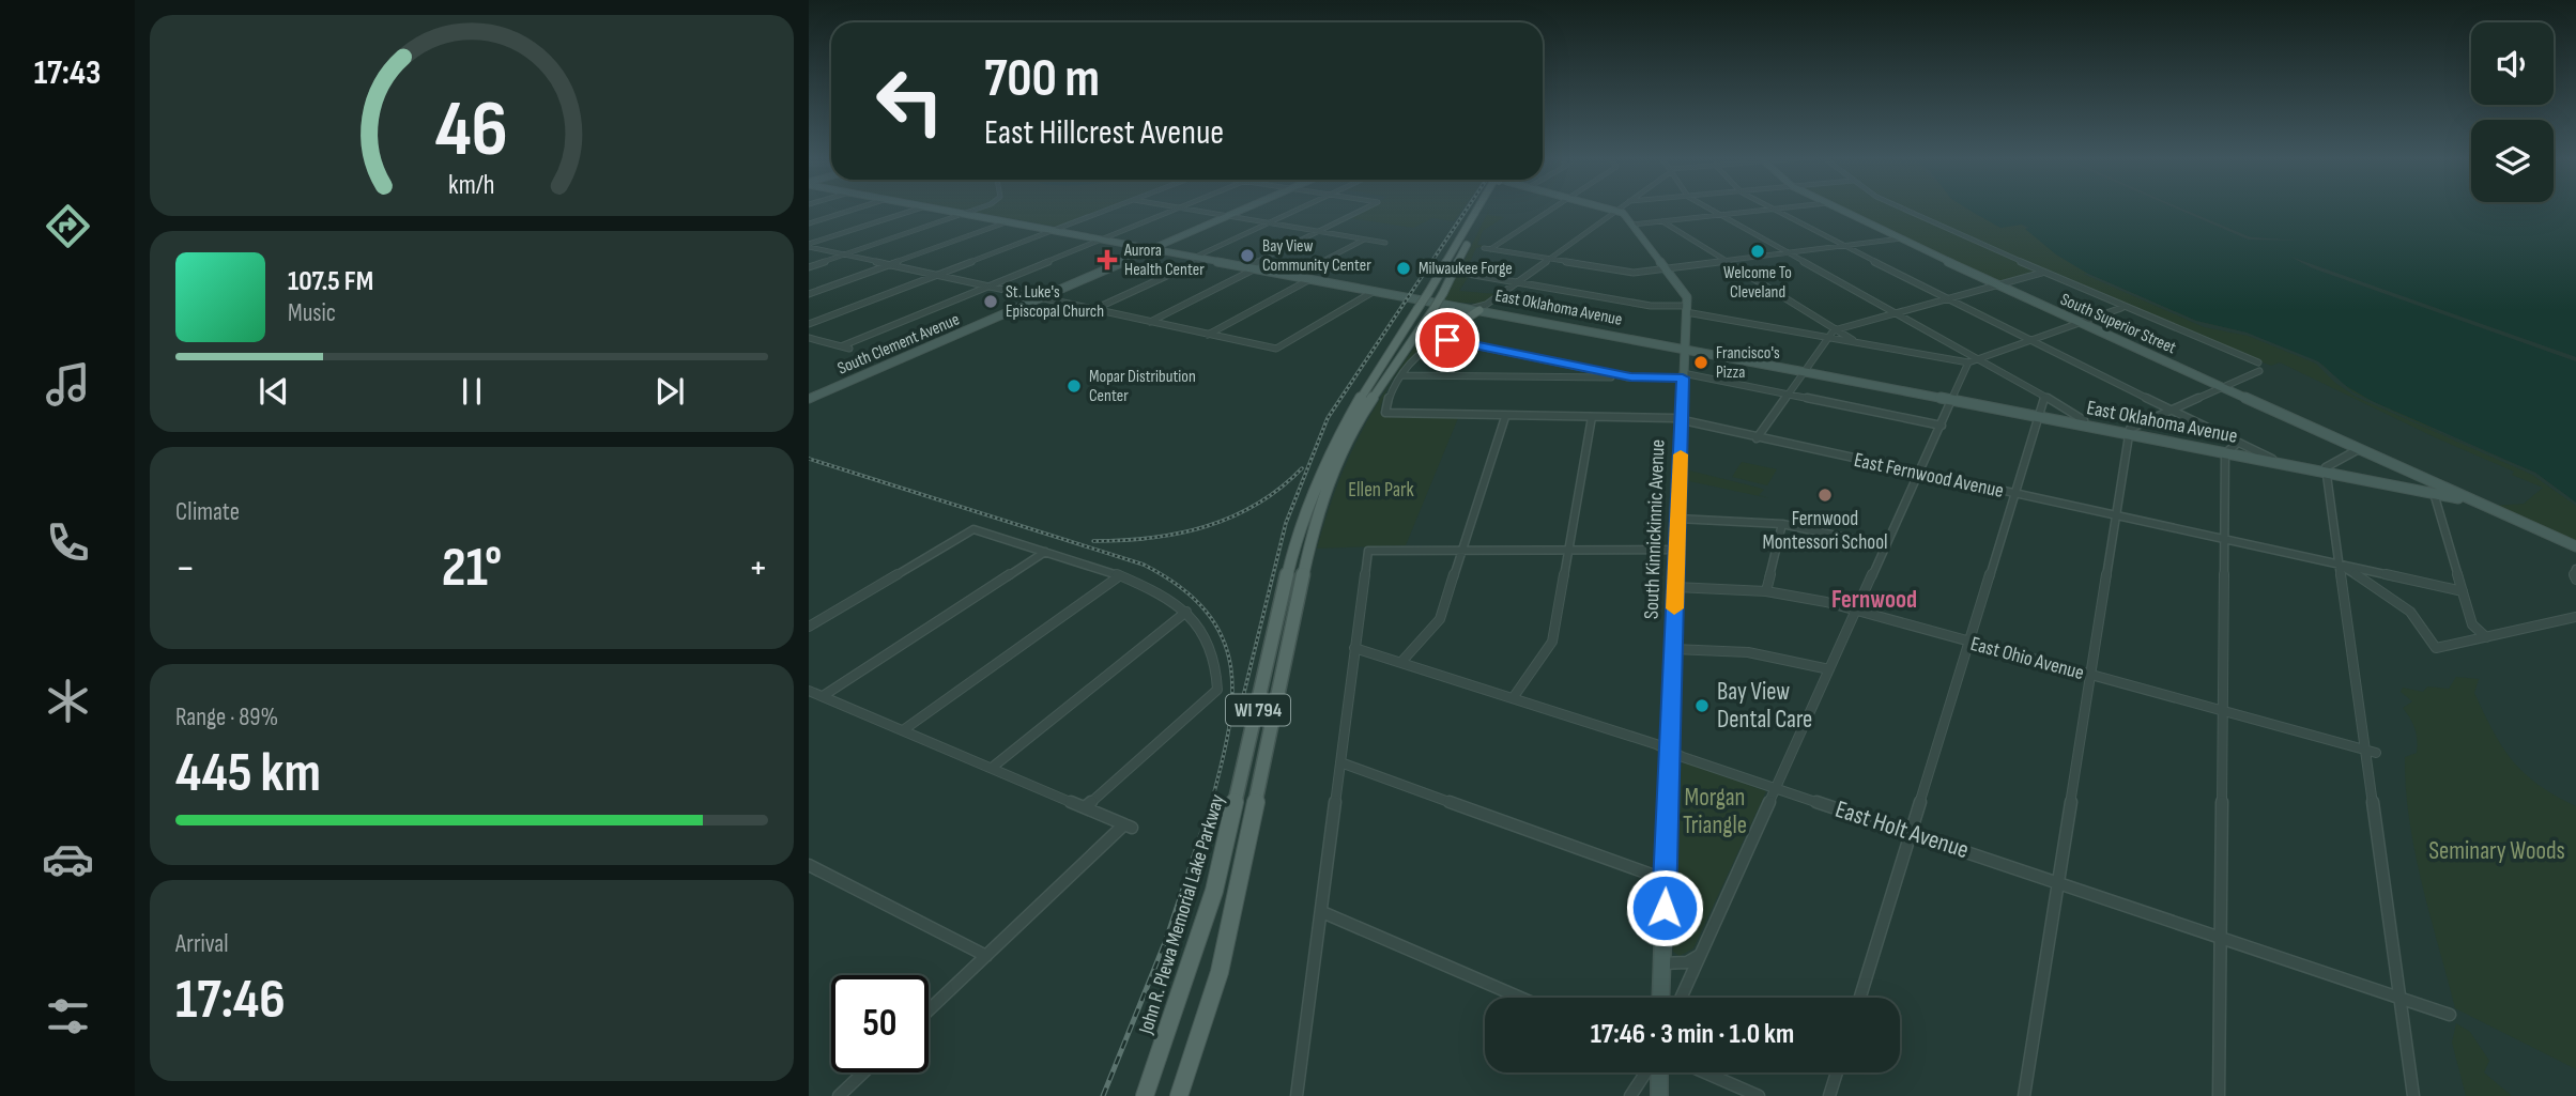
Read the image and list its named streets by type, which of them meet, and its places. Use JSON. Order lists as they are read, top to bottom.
{
  "streets": {
    "main road": [
      "East Oklahoma Avenue",
      "South Superior Street",
      "South Clement Avenue",
      "South Kinnickinnic Avenue",
      "WI 794",
      "John R. Plewa Memorial Lake Parkway"
    ],
    "street": ["East Fernwood Avenue", "East Ohio Avenue", "East Holt Avenue"]
  },
  "crossings": [
    ["East Oklahoma Avenue", "South Superior Street"],
    ["East Oklahoma Avenue", "South Clement Avenue"],
    ["East Oklahoma Avenue", "South Kinnickinnic Avenue"],
    ["East Fernwood Avenue", "South Kinnickinnic Avenue"],
    ["East Fernwood Avenue", "John R. Plewa Memorial Lake Parkway"],
    ["South Kinnickinnic Avenue", "East Ohio Avenue"],
    ["South Kinnickinnic Avenue", "East Holt Avenue"]
  ],
  "districts": ["Fernwood"],
  "parks": ["Ellen Park", "Morgan Triangle", "Seminary Woods"],
  "places": {
    "other": [
      "Welcome To Cleveland",
      "Bay View Community Center",
      "Milwaukee Forge",
      "St. Luke's Episcopal Church",
      "Francisco's Pizza",
      "Mopar Distribution Center",
      "Fernwood Montessori School",
      "Bay View Dental Care"
    ],
    "health": ["Aurora Health Center"]
  },
  "page": {
    "tabs": "17:43",
    "turn": ["700 m", "East Hillcrest Avenue"],
    "song": ["107.5 FM", "Music"],
    "tile": [
      "Climate",
      ["Range · 89%", "445 km"],
      ["Arrival", "17:46"]
    ],
    "heat": ["−", "21°", "+"],
    "limit": "50",
    "trip": "17:46 · 3 min · 1.0 km",
    "gauge": ["46", "km/h"]
  }
}
